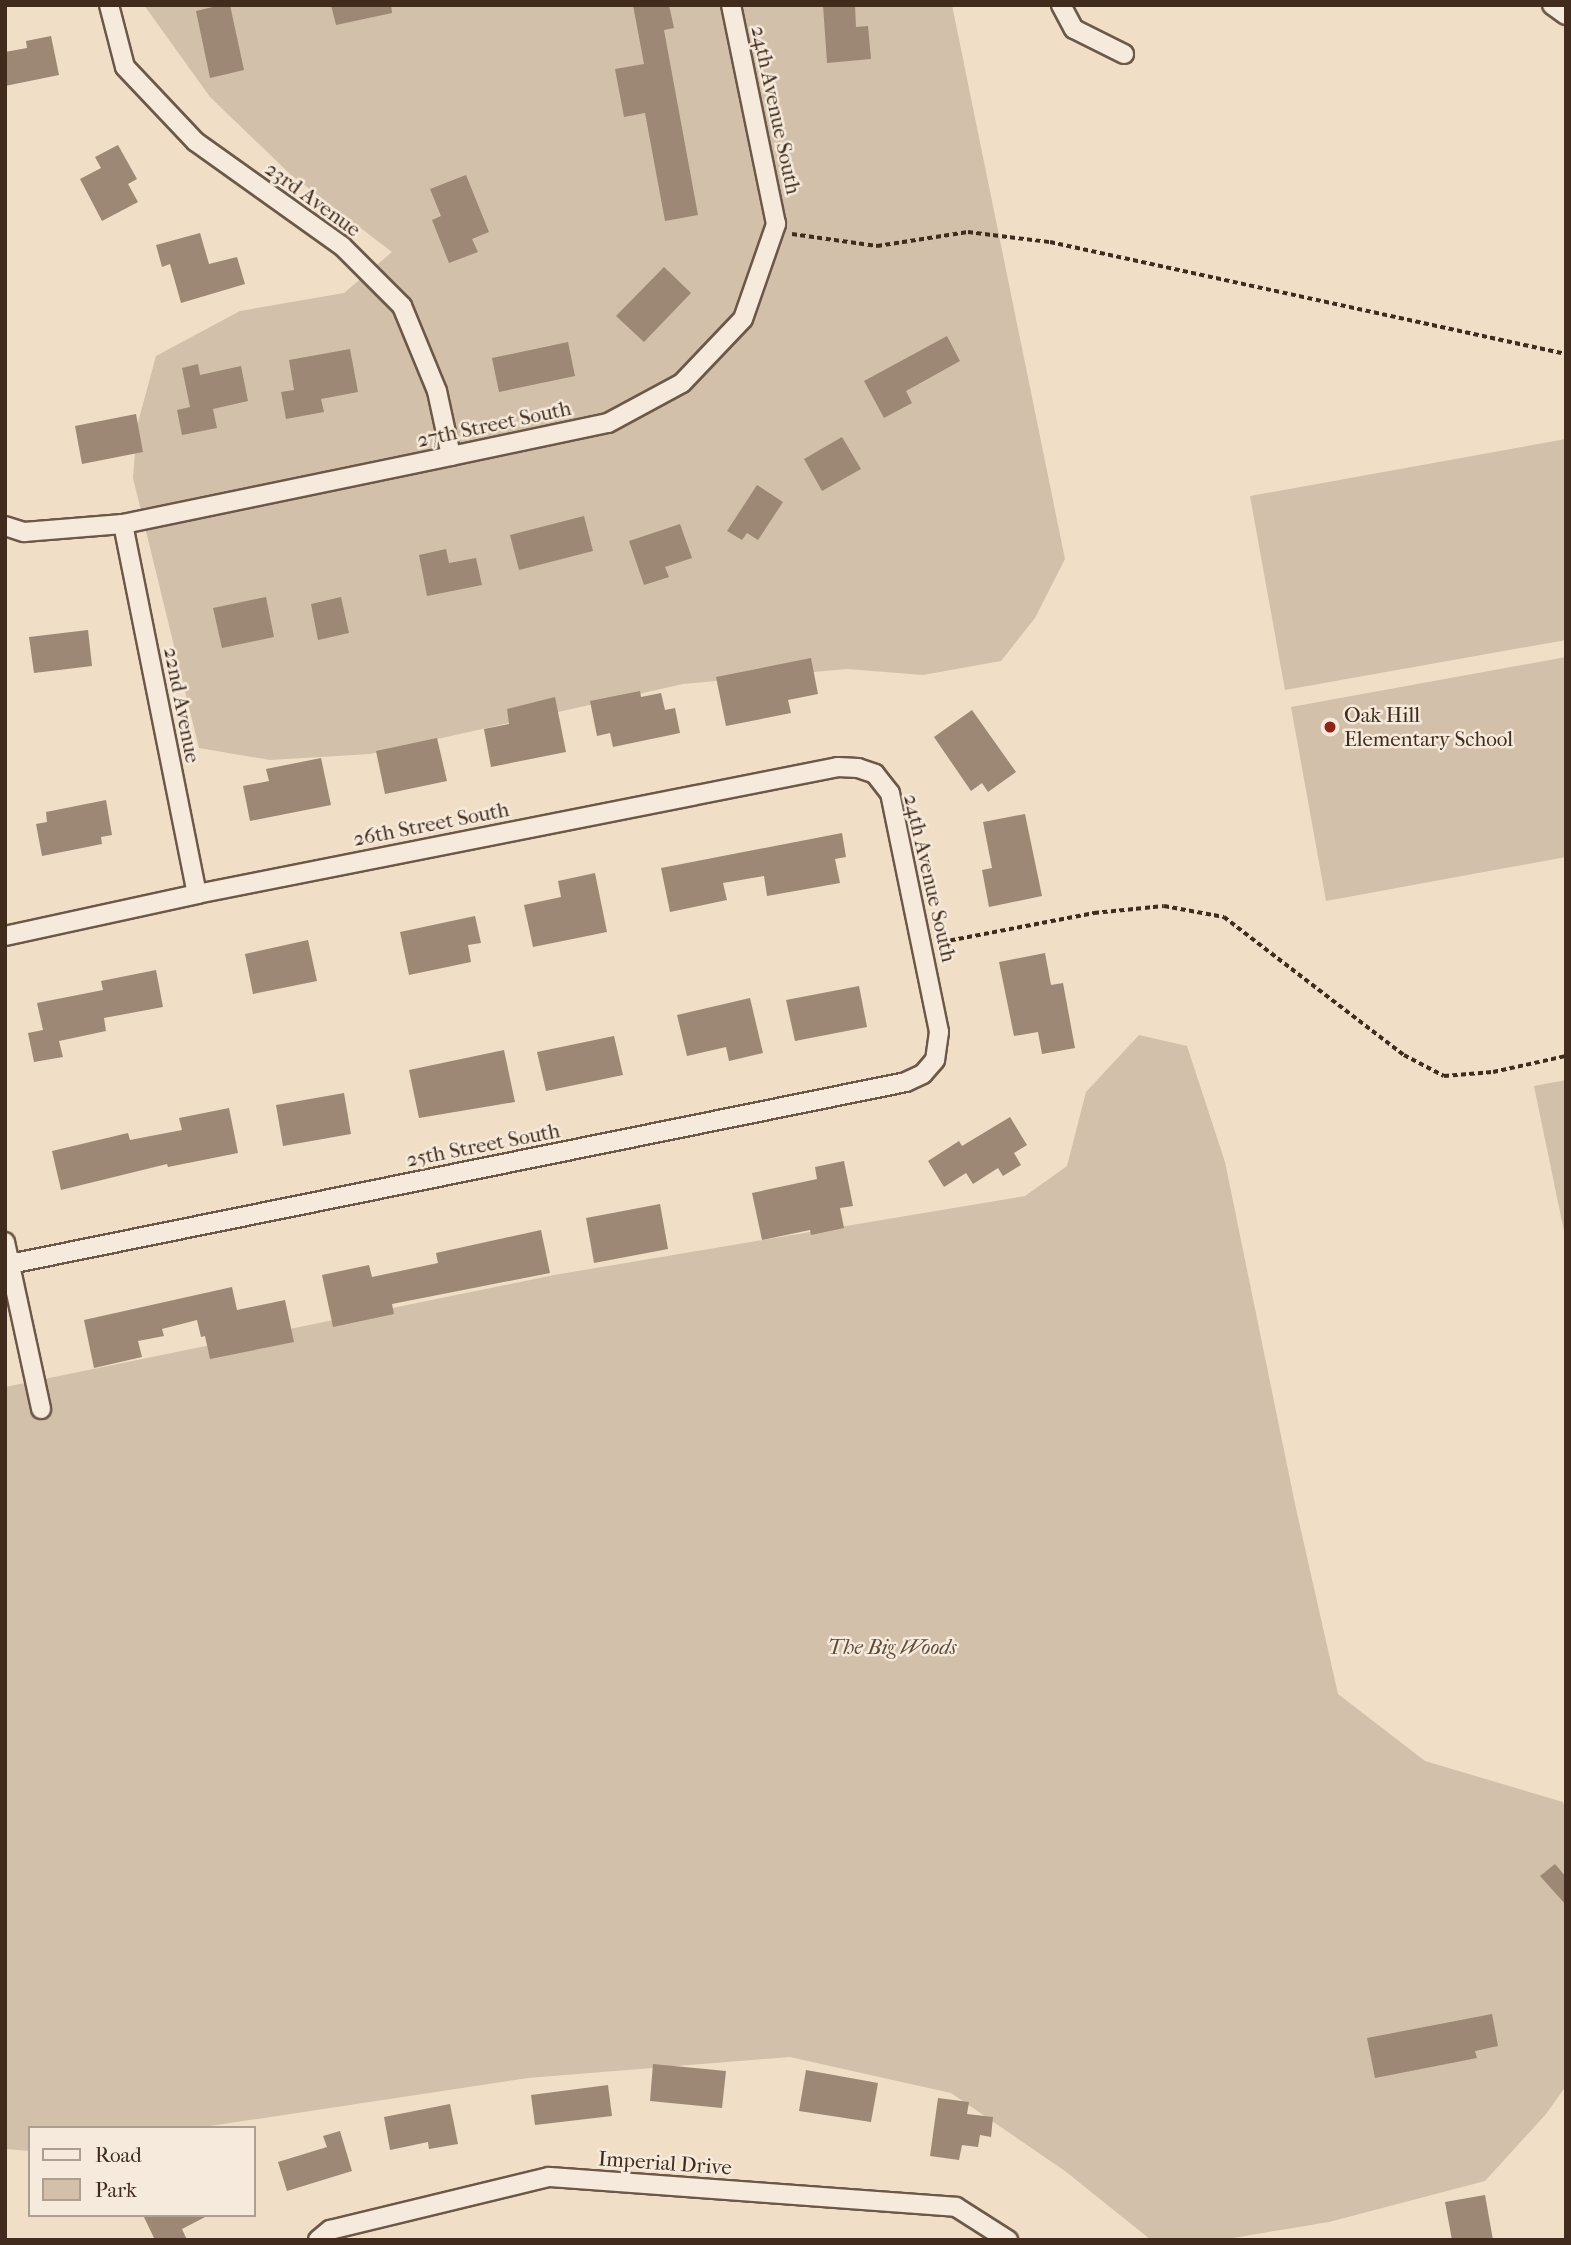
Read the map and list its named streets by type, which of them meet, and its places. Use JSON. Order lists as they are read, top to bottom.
{
  "streets": {
    "street": [
      "24th Avenue South",
      "23rd Avenue",
      "27th Street South",
      "22nd Avenue",
      "26th Street South",
      "25th Street South",
      "Imperial Drive"
    ]
  },
  "crossings": [
    ["24th Avenue South", "27th Street South"],
    ["24th Avenue South", "26th Street South"],
    ["24th Avenue South", "25th Street South"],
    ["23rd Avenue", "27th Street South"],
    ["27th Street South", "22nd Avenue"],
    ["22nd Avenue", "26th Street South"]
  ],
  "parks": ["The Big Woods"],
  "places": ["Oak Hill Elementary School"],
  "legend": ["Road", "Park"]
}
